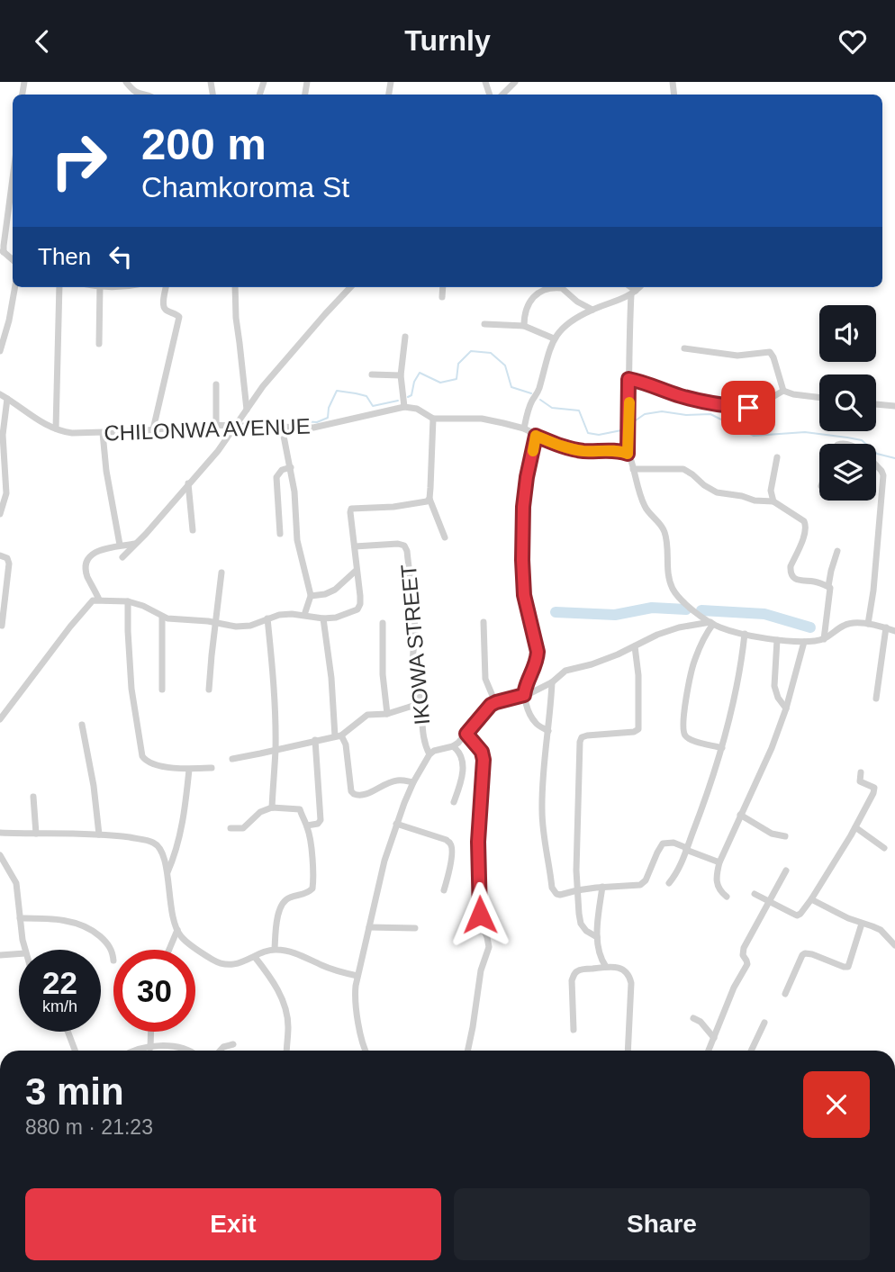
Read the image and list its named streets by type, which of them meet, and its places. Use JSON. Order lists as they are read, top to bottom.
{
  "streets": {
    "street": ["CHILONWA AVENUE", "IKOWA STREET"]
  },
  "page": {
    "header": "Turnly",
    "turn": ["200 m", "Chamkoroma St"],
    "then": "Then",
    "speed": "22 km/h",
    "limit": "30",
    "heading": ["3 min", "880 m · 21:23"],
    "buttons": ["Exit", "Share"]
  }
}
